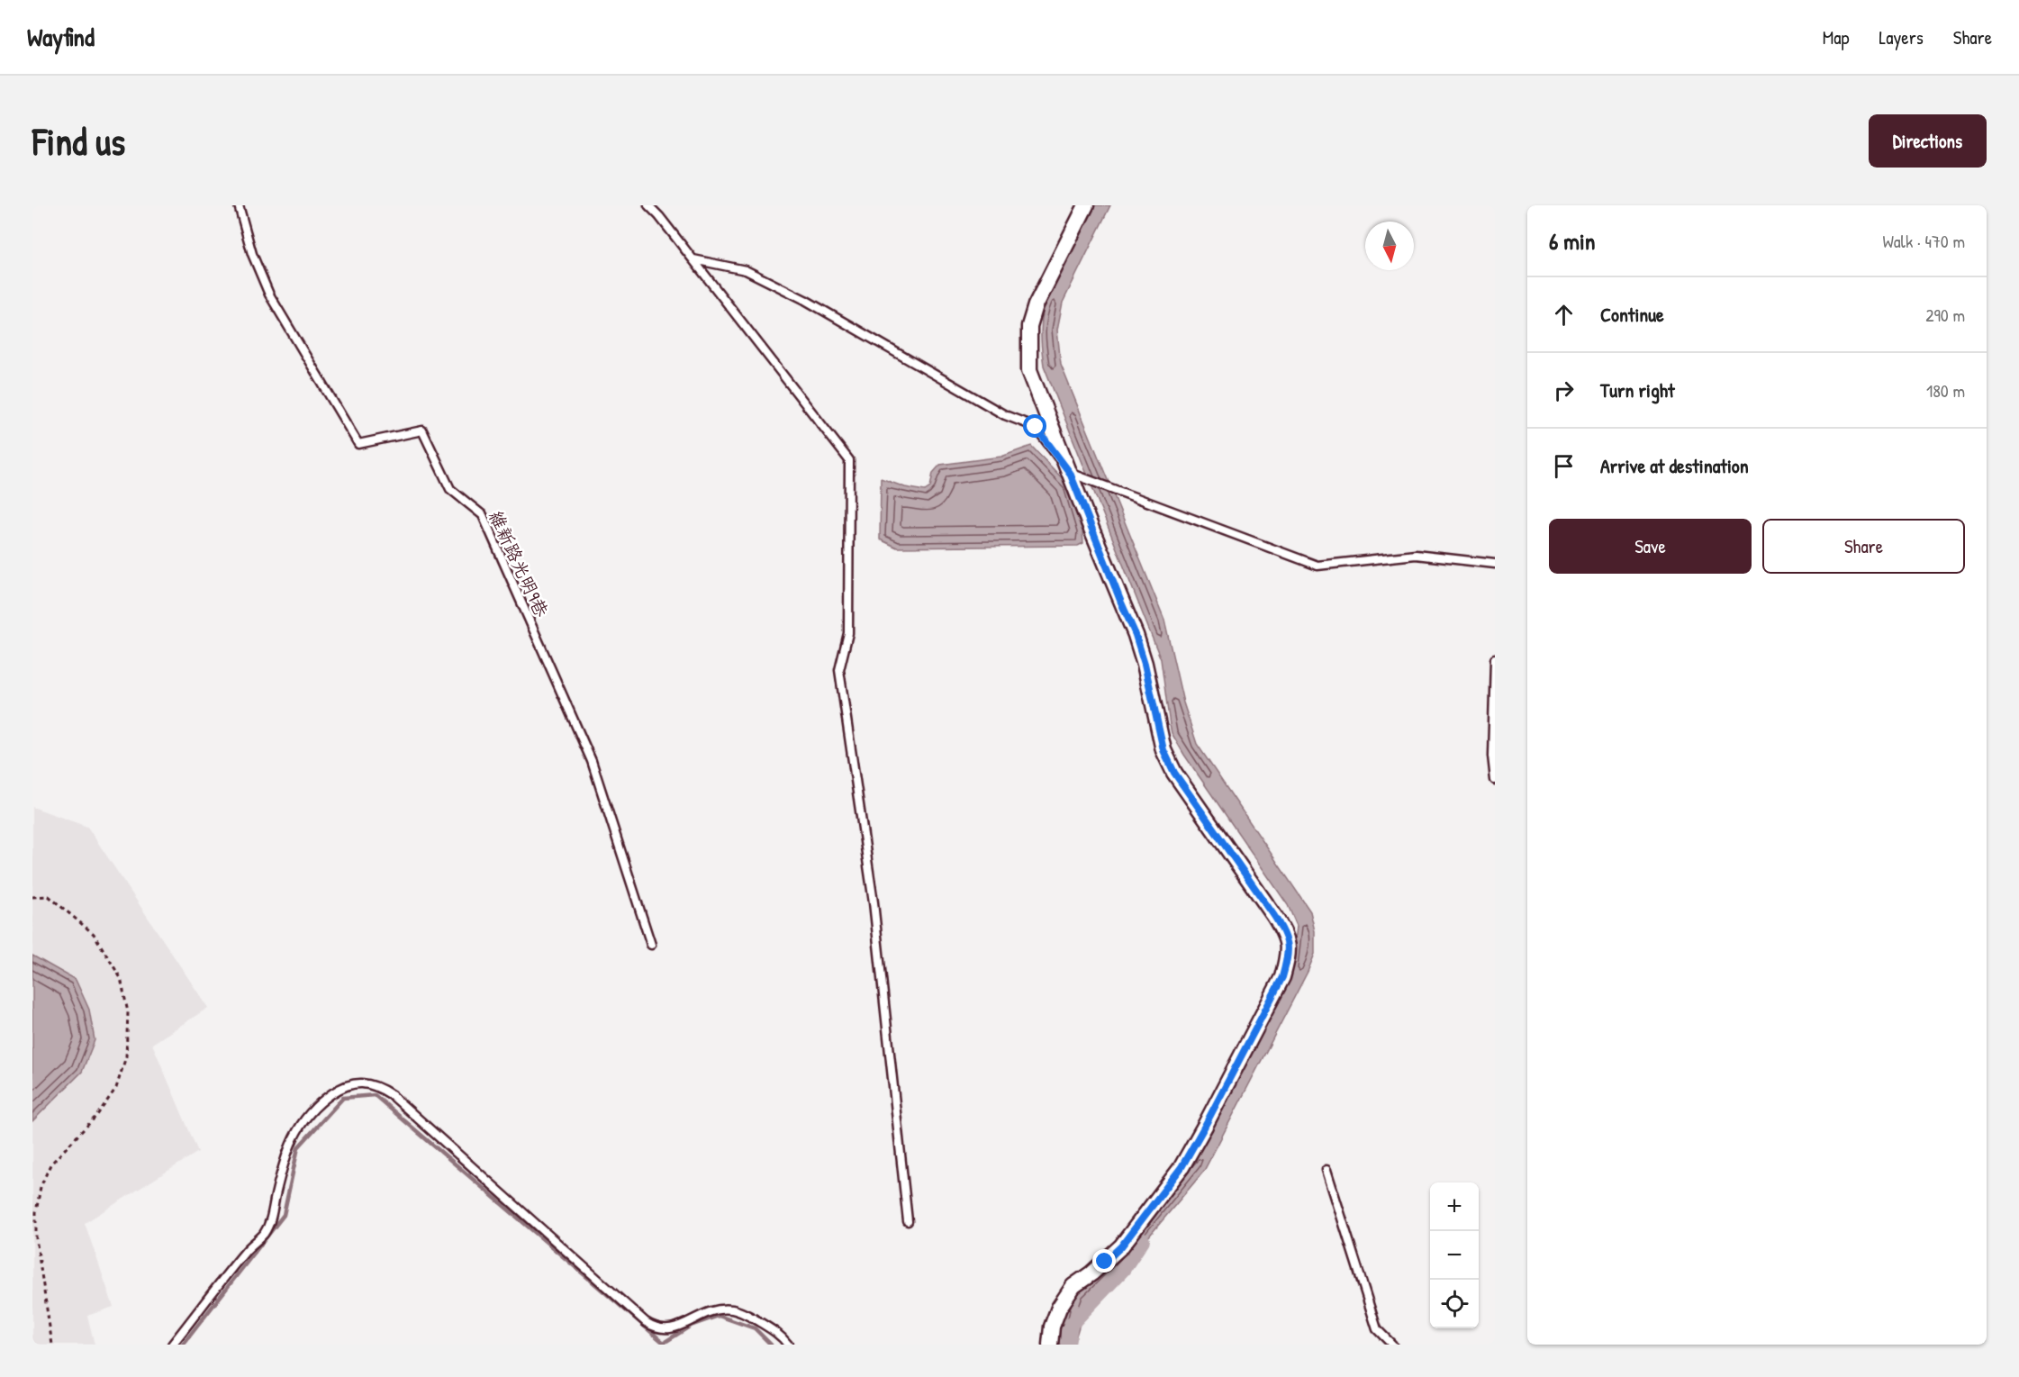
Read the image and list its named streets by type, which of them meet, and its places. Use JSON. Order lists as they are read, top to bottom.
{
  "streets": {
    "lane": ["維新路光明9巷"]
  },
  "north": "bottom",
  "page": {
    "header": "Wayfind",
    "nav": ["Map", "Layers", "Share"],
    "buttons": [
      "Directions",
      ["Save", "Share"]
    ],
    "title": "Find us",
    "heading": ["6 min", "Walk · 470 m"],
    "list": [
      ["Continue", "290 m"],
      ["Turn right", "180 m"],
      "Arrive at destination"
    ],
    "map_buttons": ["+", "−"]
  }
}
